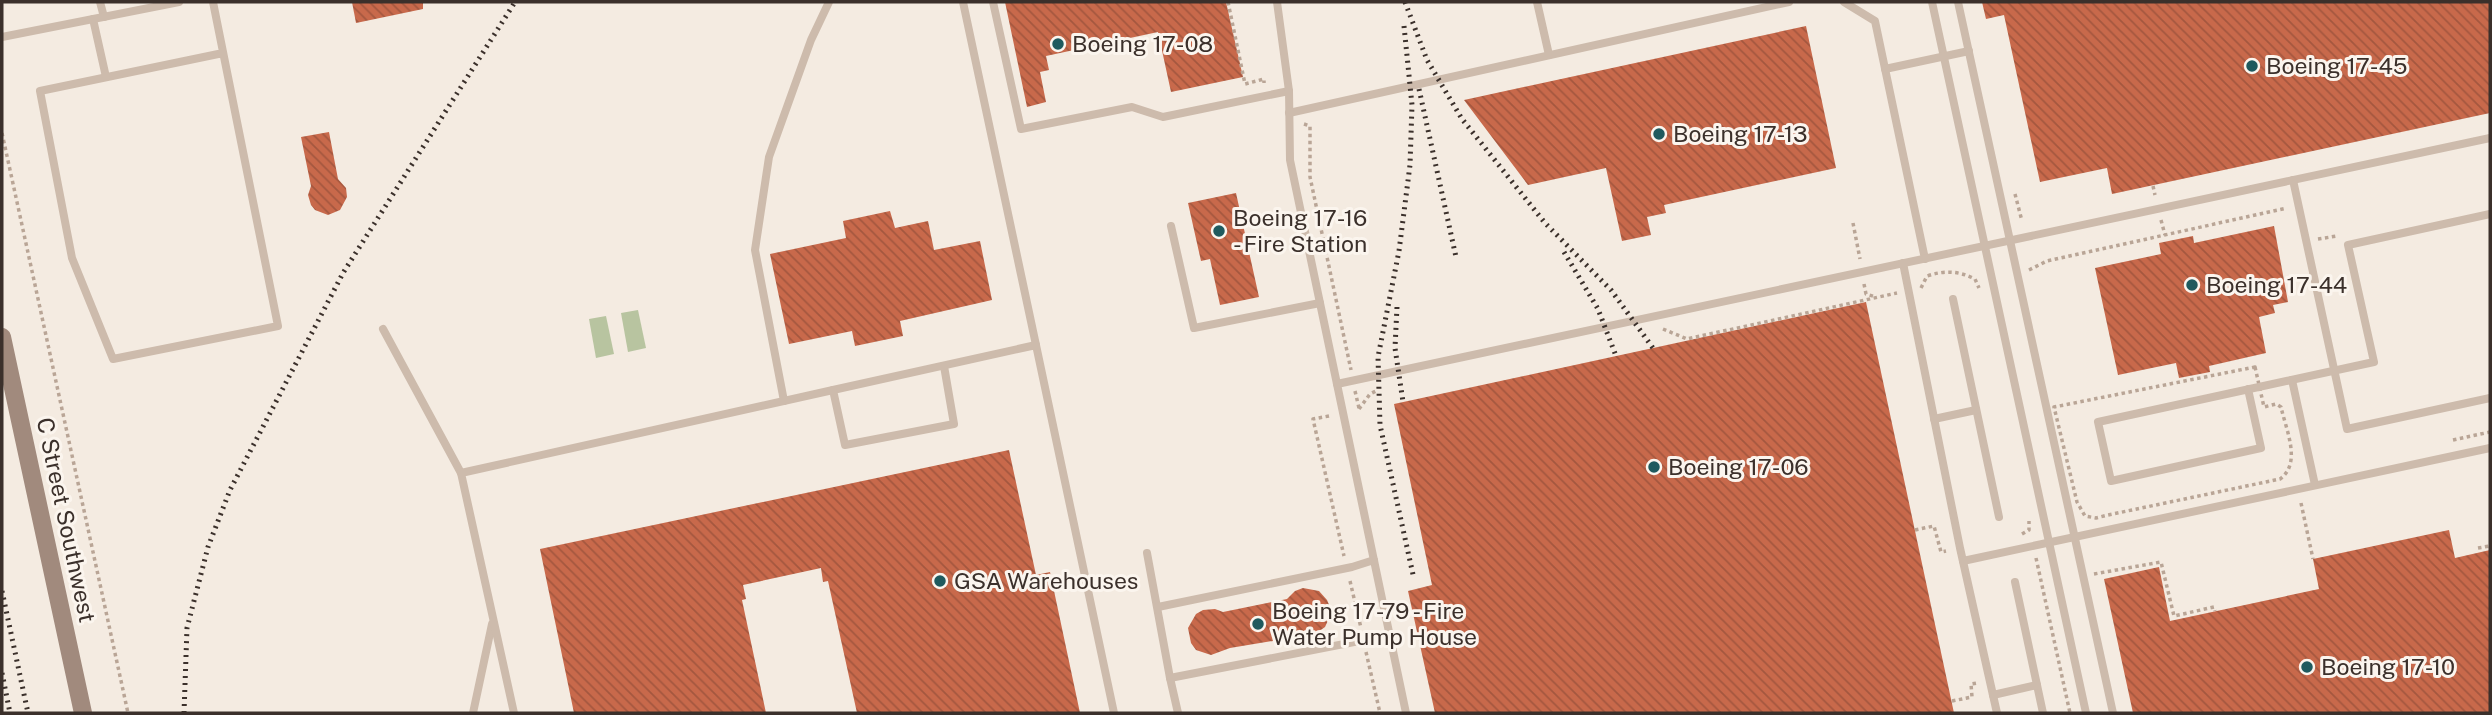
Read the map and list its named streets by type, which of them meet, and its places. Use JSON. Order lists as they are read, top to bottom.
{
  "streets": {
    "main road": ["C Street Southwest"]
  },
  "places": [
    "Boeing 17-08",
    "Boeing 17-45",
    "Boeing 17-13",
    "Boeing 17-16 - Fire Station",
    "Boeing 17-44",
    "Boeing 17-06",
    "GSA Warehouses",
    "Boeing 17-79 - Fire Water Pump House",
    "Boeing 17-10"
  ]
}
